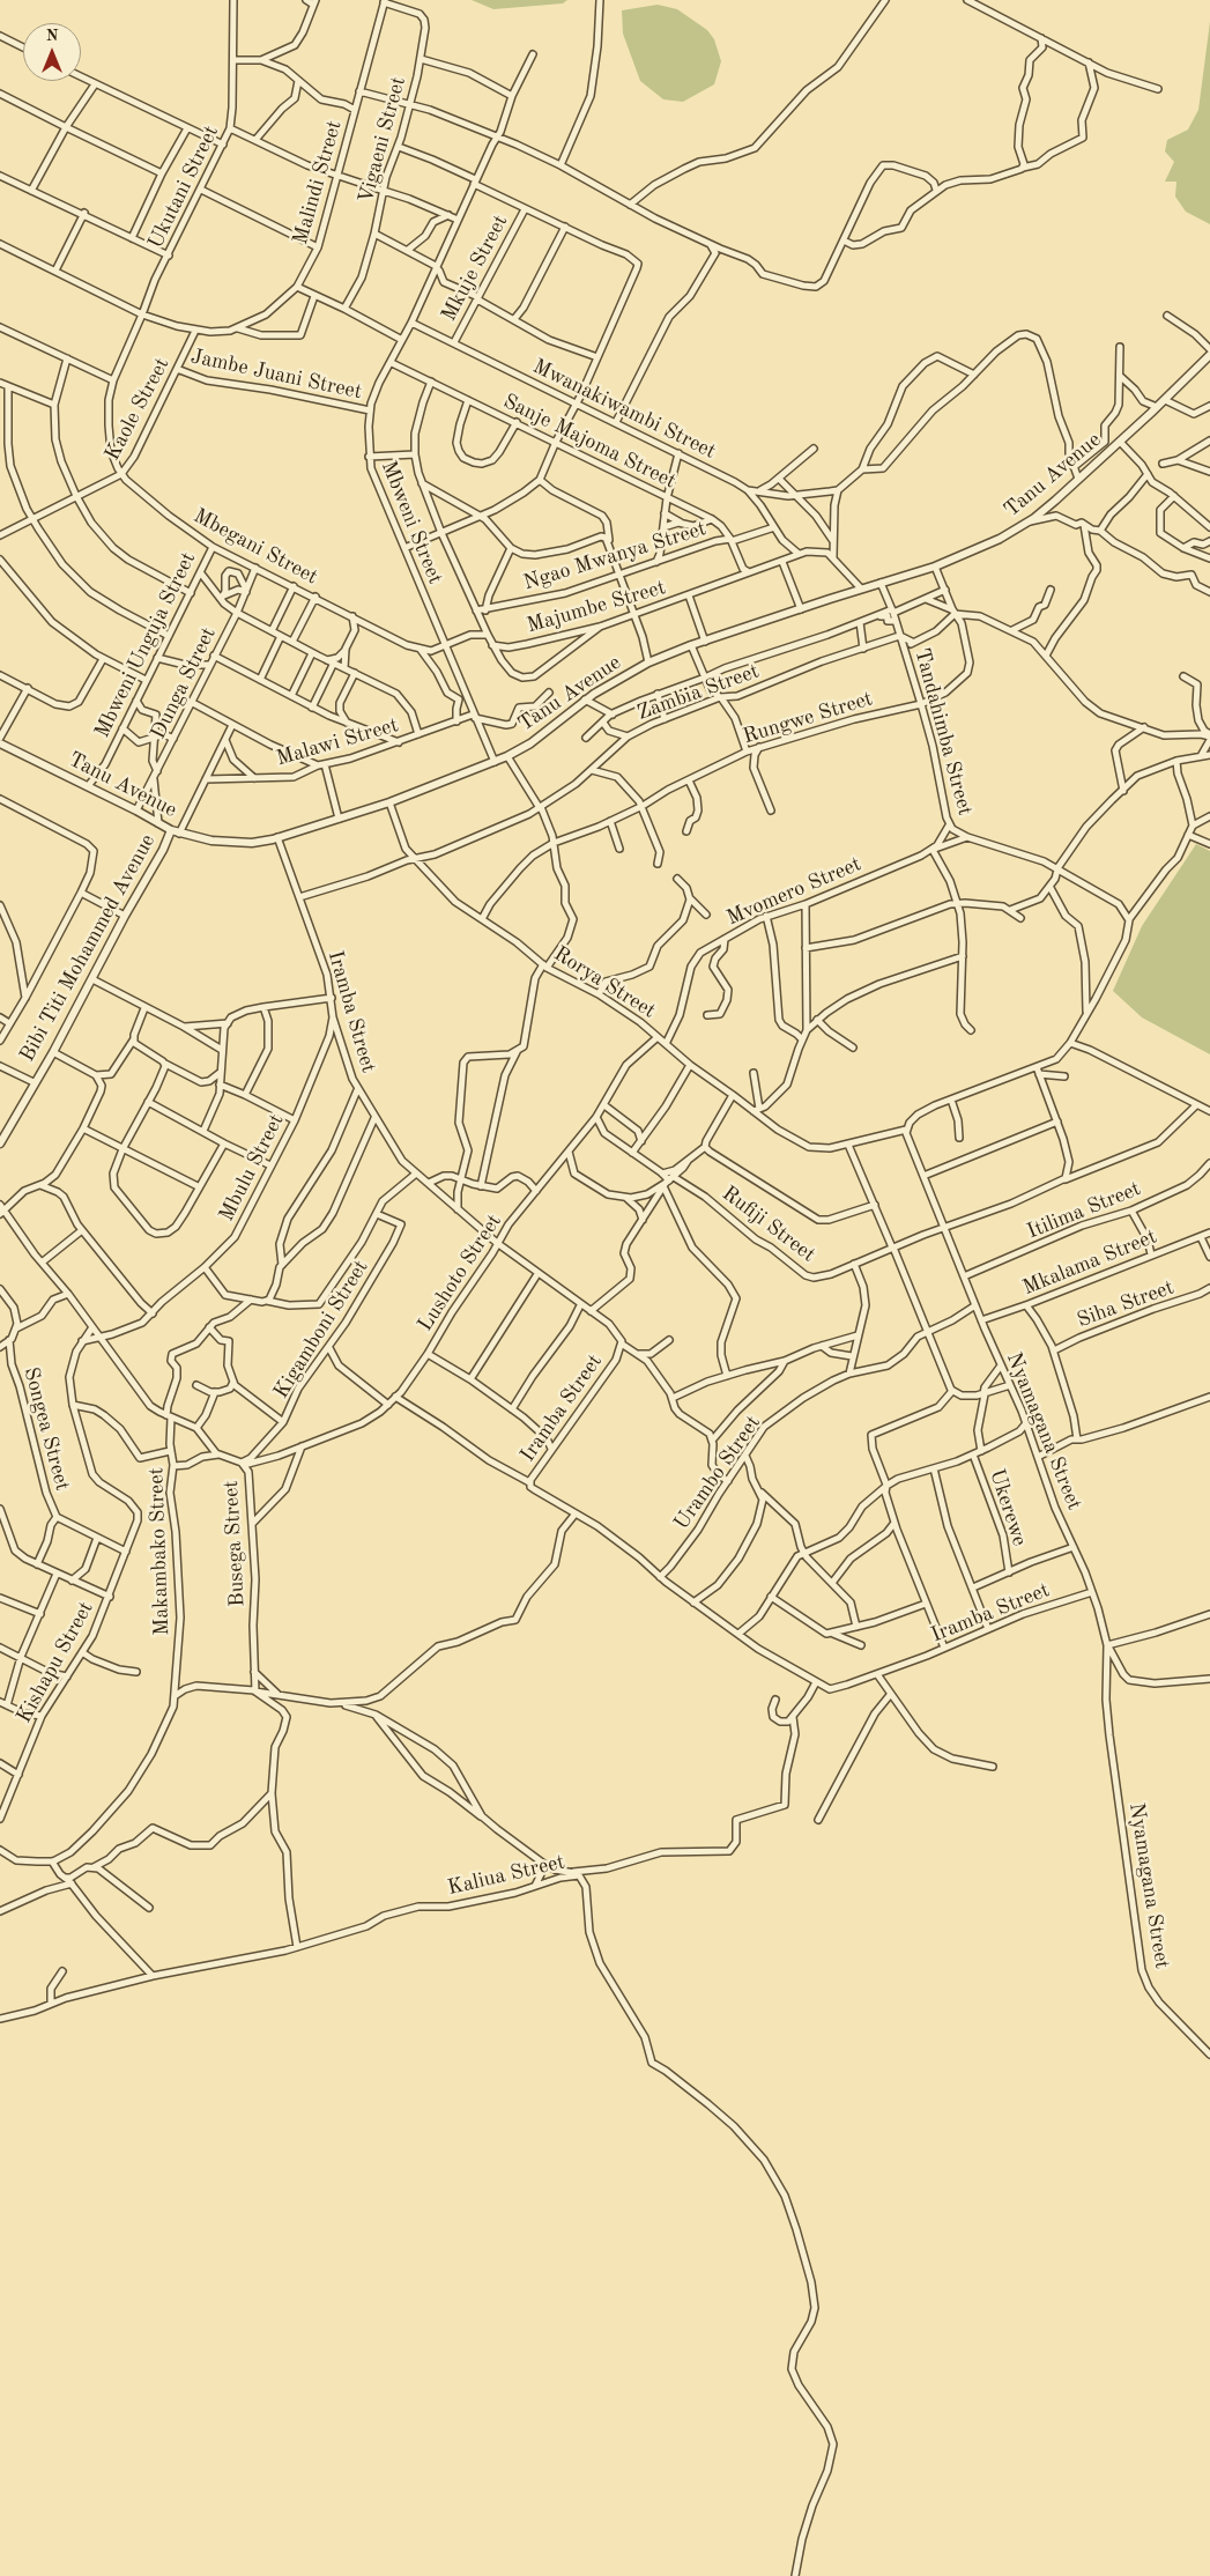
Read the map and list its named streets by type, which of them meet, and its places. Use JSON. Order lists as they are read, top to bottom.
{
  "streets": {
    "street": [
      "Vigaeni Street",
      "Malindi Street",
      "Ukutani Street",
      "Mkuje Street",
      "Jambe Juani Street",
      "Kaole Street",
      "Mwanakiwambi Street",
      "Sanje Majoma Street",
      "Tanu Avenue",
      "Mbweni Street",
      "Mbegani Street",
      "Ngao Mwanya Street",
      "Majumbe Street",
      "Mbweni Unguja Street",
      "Dunga Street",
      "Zambia Street",
      "Rungwe Street",
      "Tandahimba Street",
      "Malawi Street",
      "Mvomero Street",
      "Bibi Titi Mohammed Avenue",
      "Rorya Street",
      "Iramba Street",
      "Mbulu Street",
      "Itilima Street",
      "Rufiji Street",
      "Mkalama Street",
      "Lushoto Street",
      "Siha Street",
      "Kigamboni Street",
      "Songea Street",
      "Nyamagana Street",
      "Urambo Street",
      "Ukerewe",
      "Busega Street",
      "Makambako Street",
      "Kishapu Street",
      "Kaliua Street"
    ]
  },
  "crossings": [
    ["Vigaeni Street", "Malindi Street"],
    ["Malindi Street", "Ukutani Street"],
    ["Malindi Street", "Kaole Street"],
    ["Malindi Street", "Mbegani Street"],
    ["Ukutani Street", "Mbegani Street"],
    ["Mkuje Street", "Mwanakiwambi Street"],
    ["Jambe Juani Street", "Kaole Street"],
    ["Jambe Juani Street", "Mbweni Street"],
    ["Kaole Street", "Mbegani Street"],
    ["Mwanakiwambi Street", "Mbweni Street"],
    ["Mwanakiwambi Street", "Ngao Mwanya Street"],
    ["Mwanakiwambi Street", "Majumbe Street"],
    ["Sanje Majoma Street", "Mbweni Street"],
    ["Sanje Majoma Street", "Ngao Mwanya Street"],
    ["Sanje Majoma Street", "Majumbe Street"],
    ["Tanu Avenue", "Mbweni Street"],
    ["Tanu Avenue", "Mbweni Unguja Street"],
    ["Tanu Avenue", "Dunga Street"],
    ["Tanu Avenue", "Rungwe Street"],
    ["Tanu Avenue", "Tandahimba Street"],
    ["Tanu Avenue", "Bibi Titi Mohammed Avenue"],
    ["Tanu Avenue", "Rorya Street"],
    ["Tanu Avenue", "Iramba Street"],
    ["Mbweni Street", "Malawi Street"],
    ["Mbegani Street", "Mbweni Unguja Street"],
    ["Mbegani Street", "Dunga Street"],
    ["Zambia Street", "Tandahimba Street"],
    ["Zambia Street", "Rorya Street"],
    ["Zambia Street", "Iramba Street"],
    ["Rungwe Street", "Tandahimba Street"],
    ["Rungwe Street", "Rorya Street"],
    ["Tandahimba Street", "Mvomero Street"],
    ["Mvomero Street", "Rorya Street"],
    ["Rorya Street", "Lushoto Street"],
    ["Rorya Street", "Nyamagana Street"],
    ["Iramba Street", "Mbulu Street"],
    ["Iramba Street", "Lushoto Street"],
    ["Iramba Street", "Nyamagana Street"],
    ["Iramba Street", "Urambo Street"],
    ["Mbulu Street", "Busega Street"],
    ["Mbulu Street", "Kishapu Street"],
    ["Itilima Street", "Nyamagana Street"],
    ["Rufiji Street", "Lushoto Street"],
    ["Rufiji Street", "Nyamagana Street"],
    ["Mkalama Street", "Nyamagana Street"],
    ["Lushoto Street", "Kigamboni Street"],
    ["Lushoto Street", "Busega Street"],
    ["Kigamboni Street", "Busega Street"],
    ["Songea Street", "Kishapu Street"],
    ["Nyamagana Street", "Urambo Street"],
    ["Busega Street", "Makambako Street"],
    ["Busega Street", "Kishapu Street"]
  ],
  "north": "top"
}
